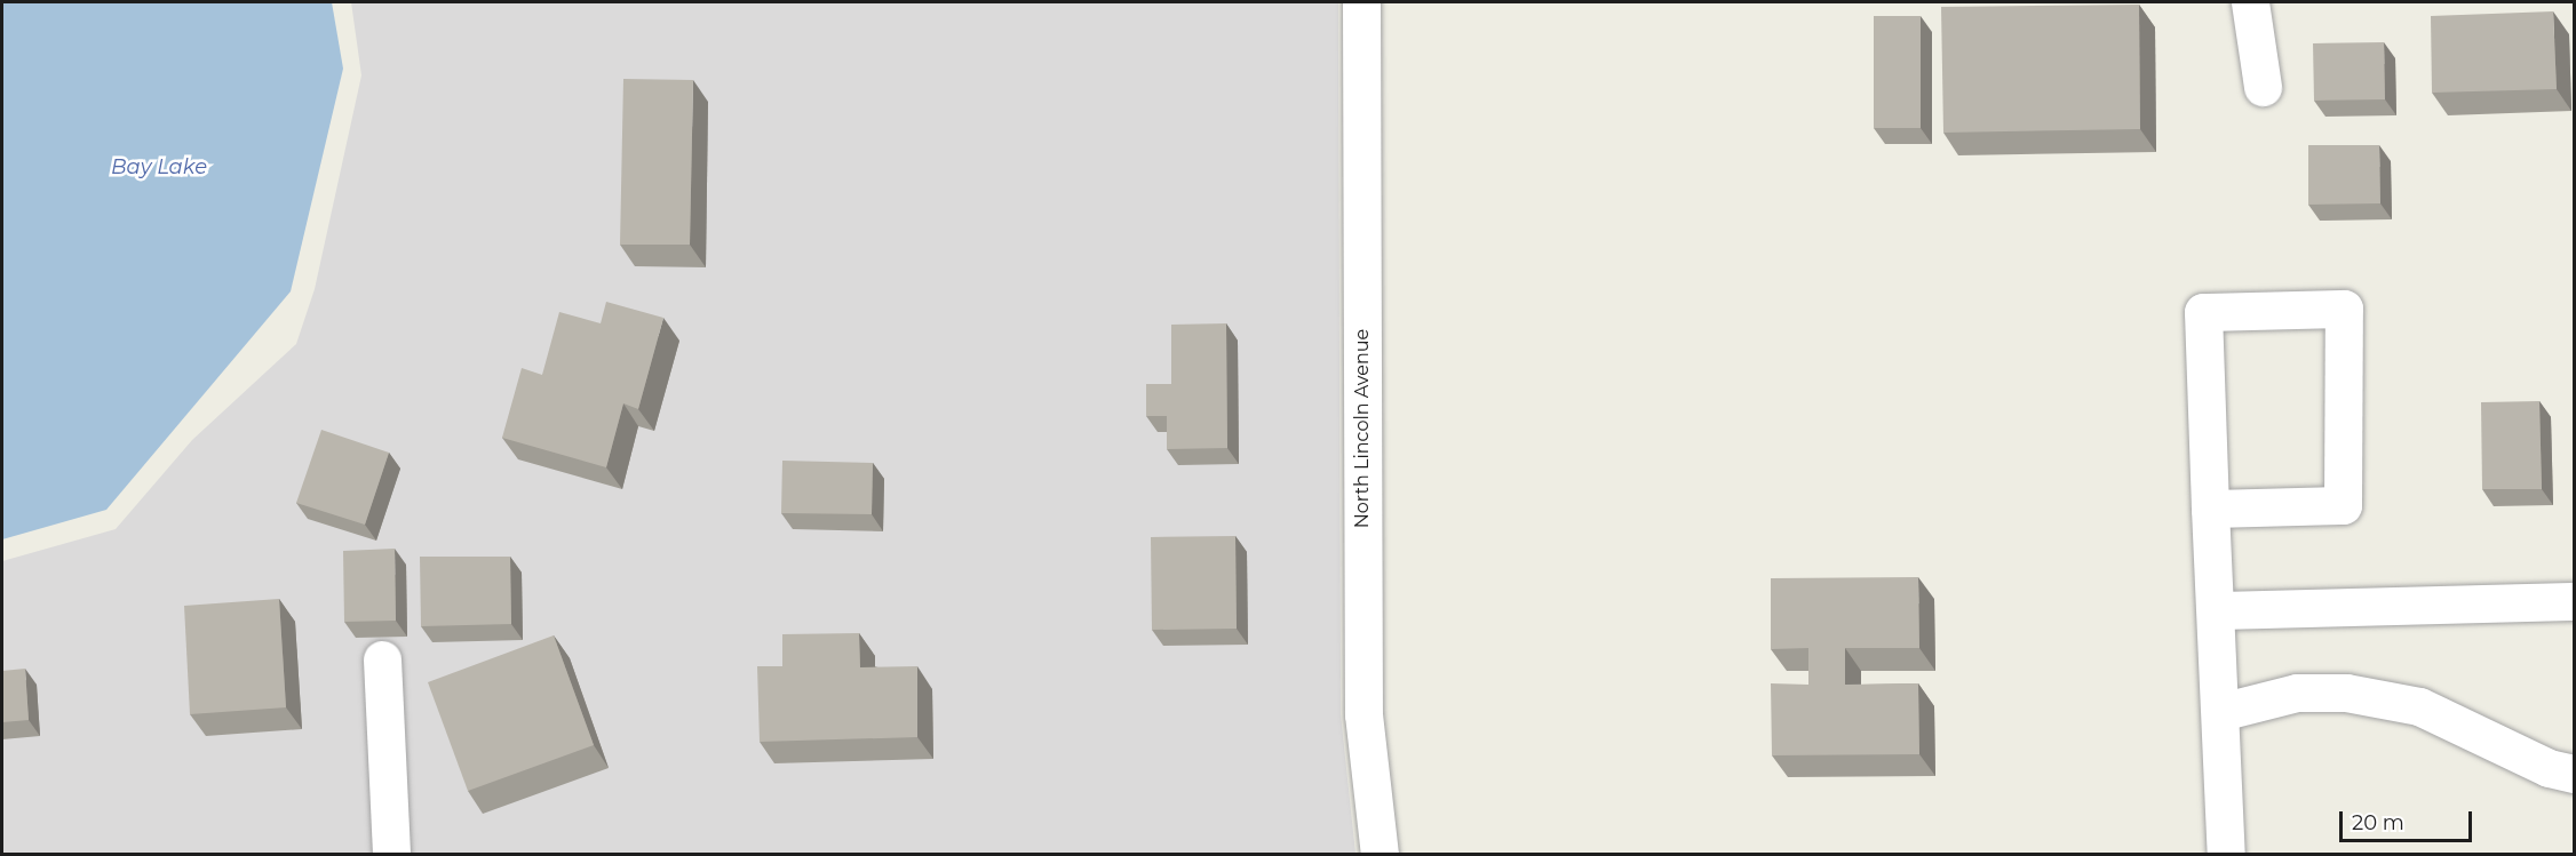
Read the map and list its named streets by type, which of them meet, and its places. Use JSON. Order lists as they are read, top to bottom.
{
  "streets": {
    "street": ["North Lincoln Avenue"]
  },
  "water": ["Bay Lake"],
  "scale_bar": "20 m"
}
